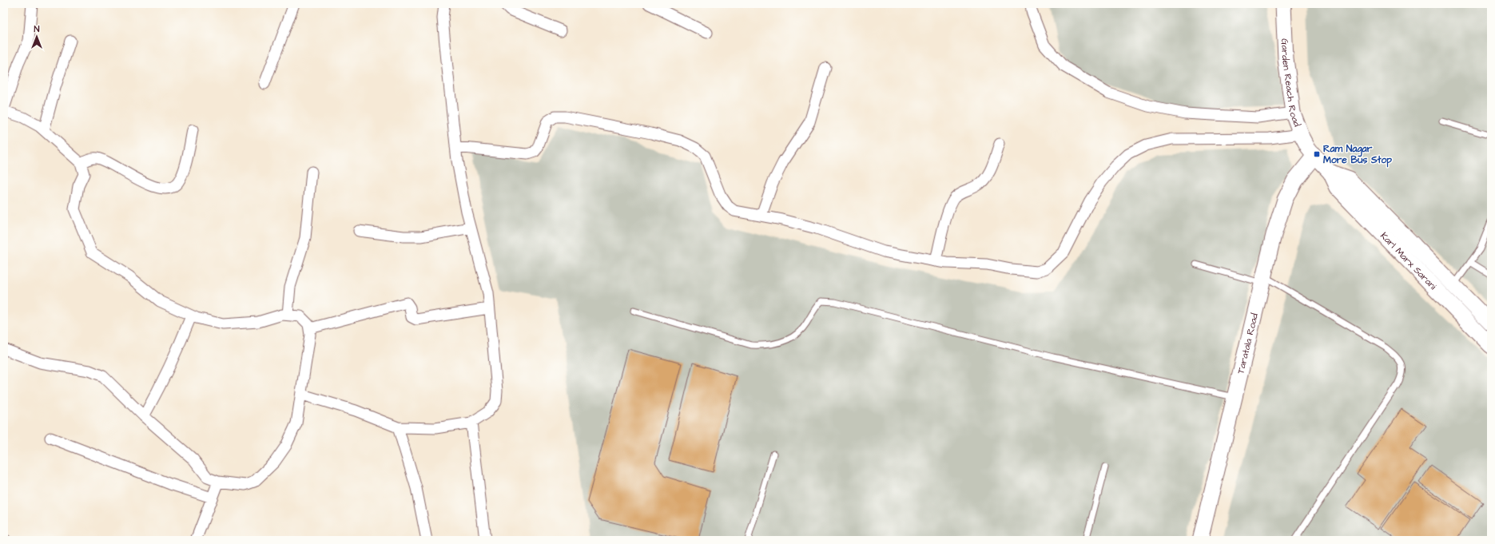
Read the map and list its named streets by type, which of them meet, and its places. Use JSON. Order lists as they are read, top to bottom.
{
  "streets": {
    "main road": ["Garden Reach Road", "Karl Marx Sarani", "Taratala Road"]
  },
  "crossings": [
    ["Garden Reach Road", "Karl Marx Sarani"],
    ["Garden Reach Road", "Taratala Road"],
    ["Karl Marx Sarani", "Taratala Road"]
  ],
  "places": {
    "transit": ["Ram Nagar More Bus Stop"]
  },
  "north": "top"
}
